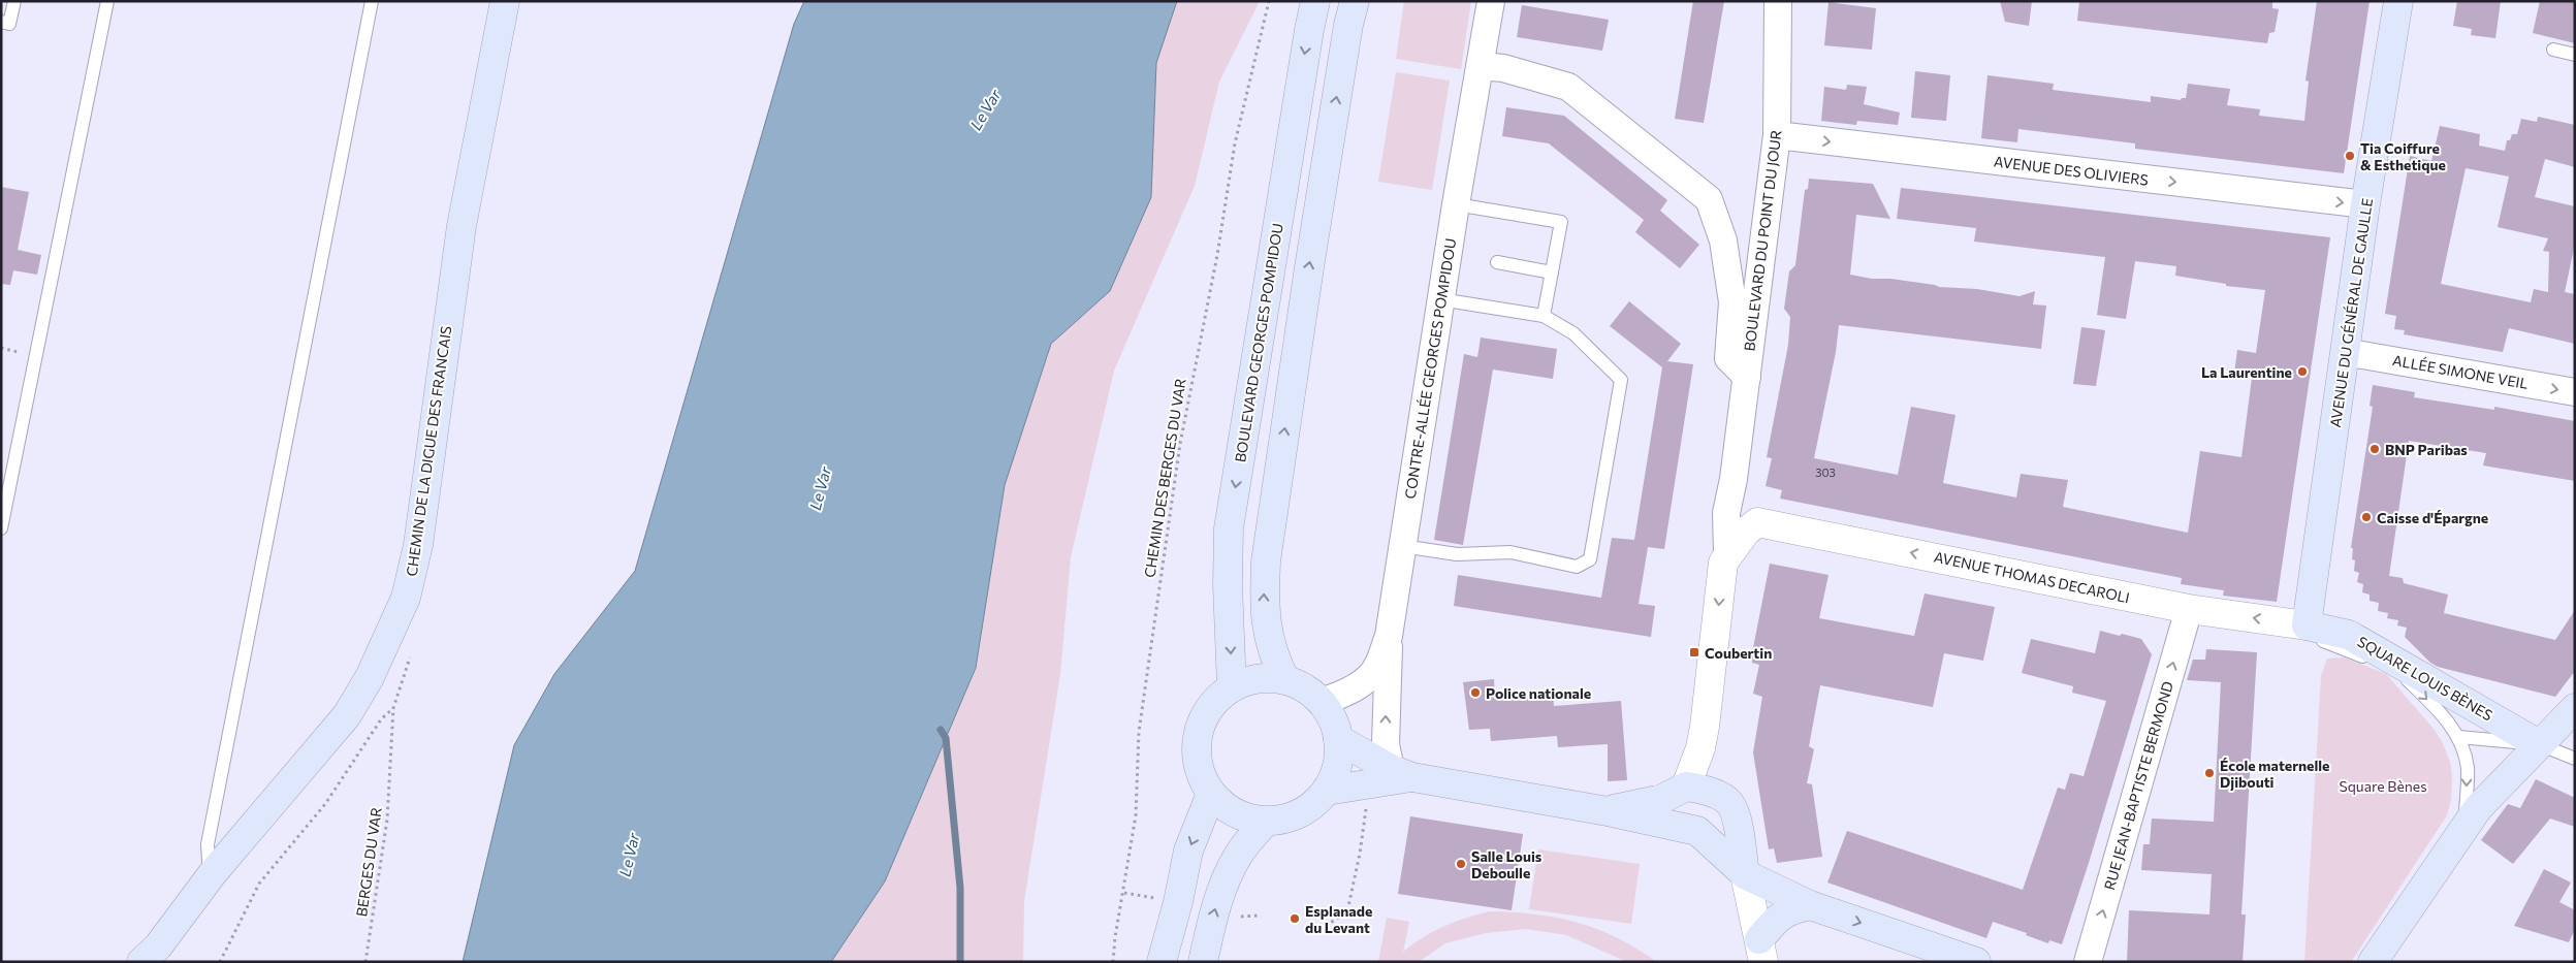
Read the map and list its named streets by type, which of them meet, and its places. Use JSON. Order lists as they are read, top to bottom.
{
  "streets": {
    "main road": [
      "AVENUE DU GÉNÉRAL DE GAULLE",
      "BOULEVARD GEORGES POMPIDOU",
      "CHEMIN DE LA DIGUE DES FRANCAIS",
      "SQUARE LOUIS BÈNES"
    ],
    "street": [
      "AVENUE DES OLIVIERS",
      "BOULEVARD DU POINT DU JOUR",
      "CONTRE-ALLÉE GEORGES POMPIDOU",
      "ALLÉE SIMONE VEIL",
      "AVENUE THOMAS DECAROLI",
      "RUE JEAN-BAPTISTE BERMOND"
    ],
    "path": ["CHEMIN DES BERGES DU VAR", "BERGES DU VAR"]
  },
  "crossings": [
    ["AVENUE DES OLIVIERS", "BOULEVARD DU POINT DU JOUR"],
    ["AVENUE DES OLIVIERS", "AVENUE DU GÉNÉRAL DE GAULLE"],
    ["BOULEVARD DU POINT DU JOUR", "AVENUE THOMAS DECAROLI"],
    ["AVENUE DU GÉNÉRAL DE GAULLE", "ALLÉE SIMONE VEIL"],
    ["AVENUE DU GÉNÉRAL DE GAULLE", "AVENUE THOMAS DECAROLI"],
    ["AVENUE DU GÉNÉRAL DE GAULLE", "SQUARE LOUIS BÈNES"],
    ["BOULEVARD GEORGES POMPIDOU", "CONTRE-ALLÉE GEORGES POMPIDOU"],
    ["AVENUE THOMAS DECAROLI", "SQUARE LOUIS BÈNES"],
    ["AVENUE THOMAS DECAROLI", "RUE JEAN-BAPTISTE BERMOND"]
  ],
  "one_way": [
    "AVENUE DES OLIVIERS",
    "ALLÉE SIMONE VEIL",
    "AVENUE THOMAS DECAROLI",
    "RUE JEAN-BAPTISTE BERMOND"
  ],
  "water": ["Le Var"],
  "parks": ["Square Bènes"],
  "places": {
    "other": [
      "Tia Coiffure & Esthetique",
      "La Laurentine",
      "BNP Paribas",
      "Caisse d'Épargne",
      "Police nationale",
      "École maternelle Djibouti",
      "Salle Louis Deboulle",
      "Esplanade du Levant"
    ],
    "transit": ["Coubertin"]
  },
  "house_numbers": ["303"]
}
